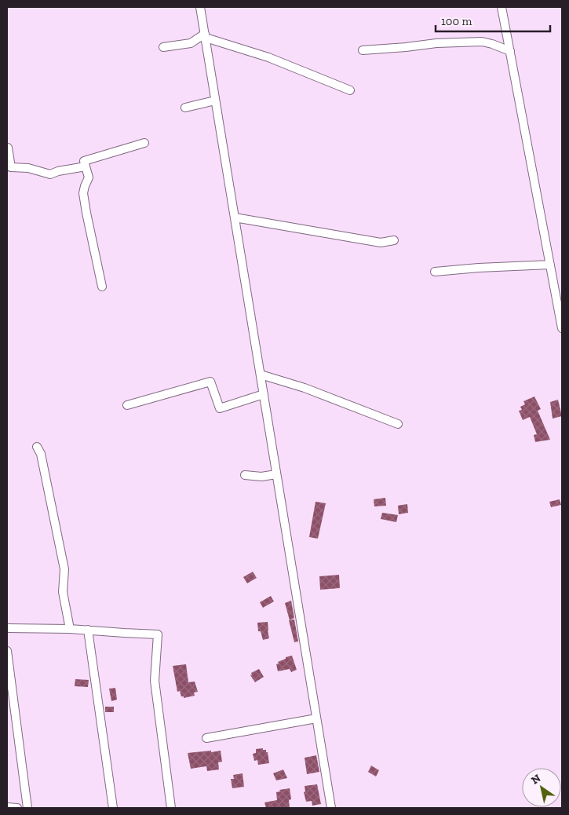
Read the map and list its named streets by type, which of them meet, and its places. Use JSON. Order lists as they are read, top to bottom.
{
  "scale_bar": "100 m",
  "north": "top left"
}
